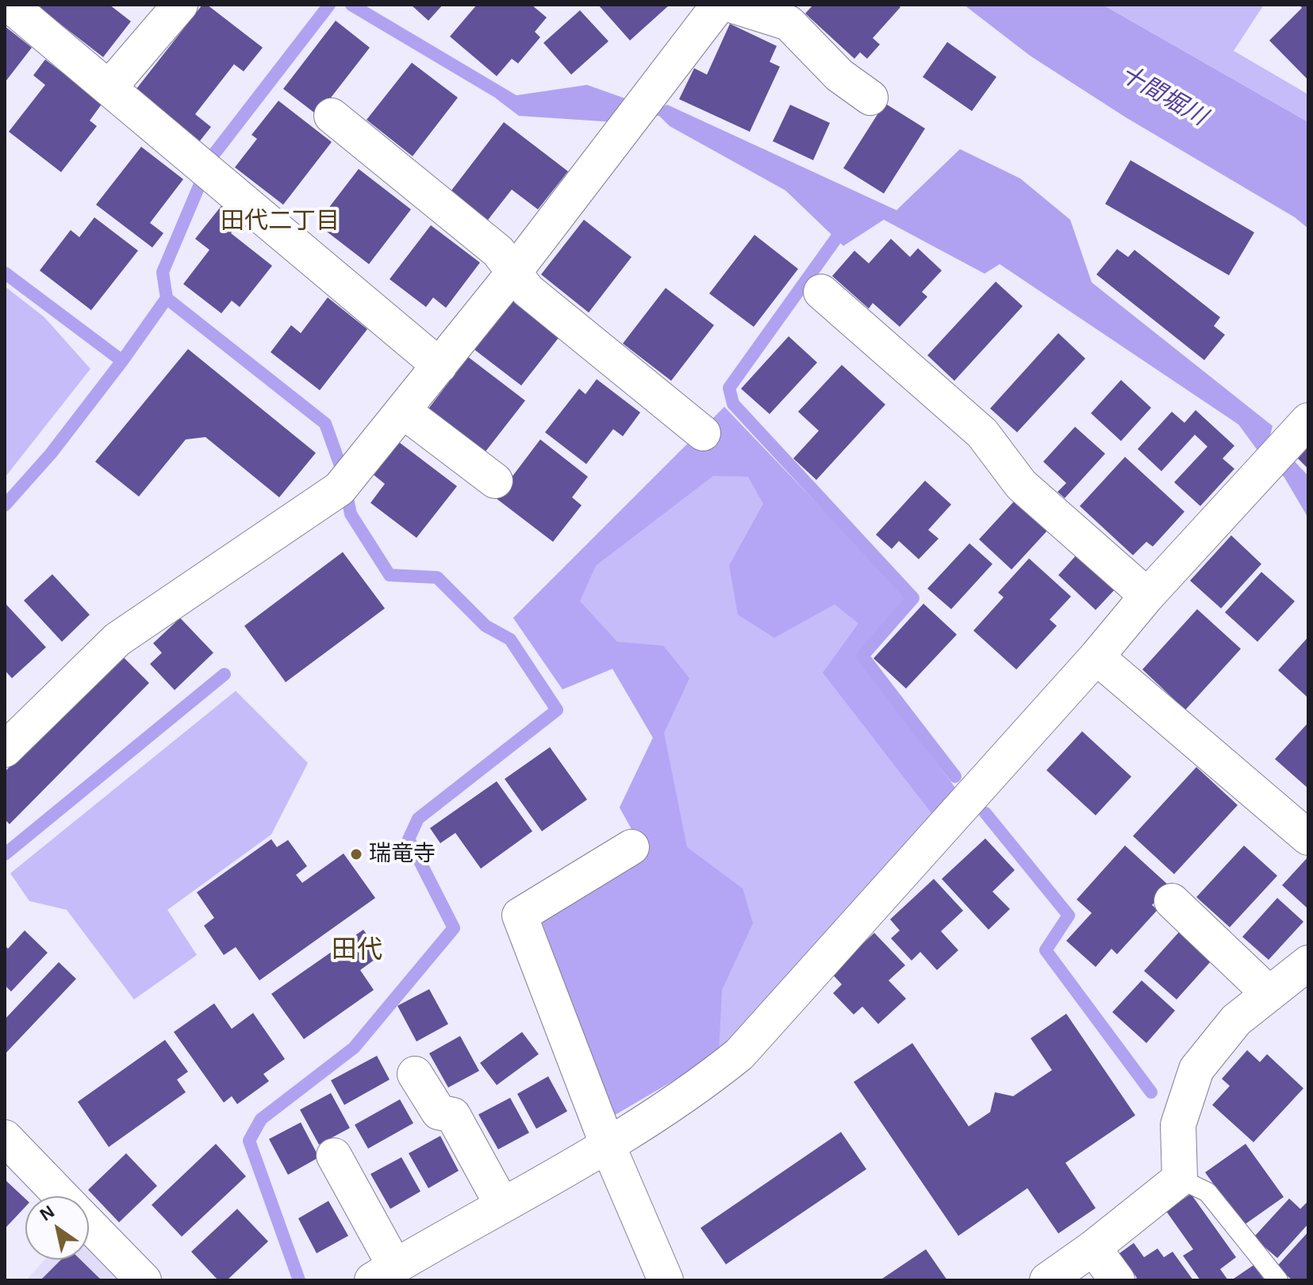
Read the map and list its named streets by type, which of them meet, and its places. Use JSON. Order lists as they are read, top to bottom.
{
  "districts": ["田代二丁目", "田代"],
  "water": ["十間堀川"],
  "places": ["瑞竜寺"],
  "north": "top left"
}
